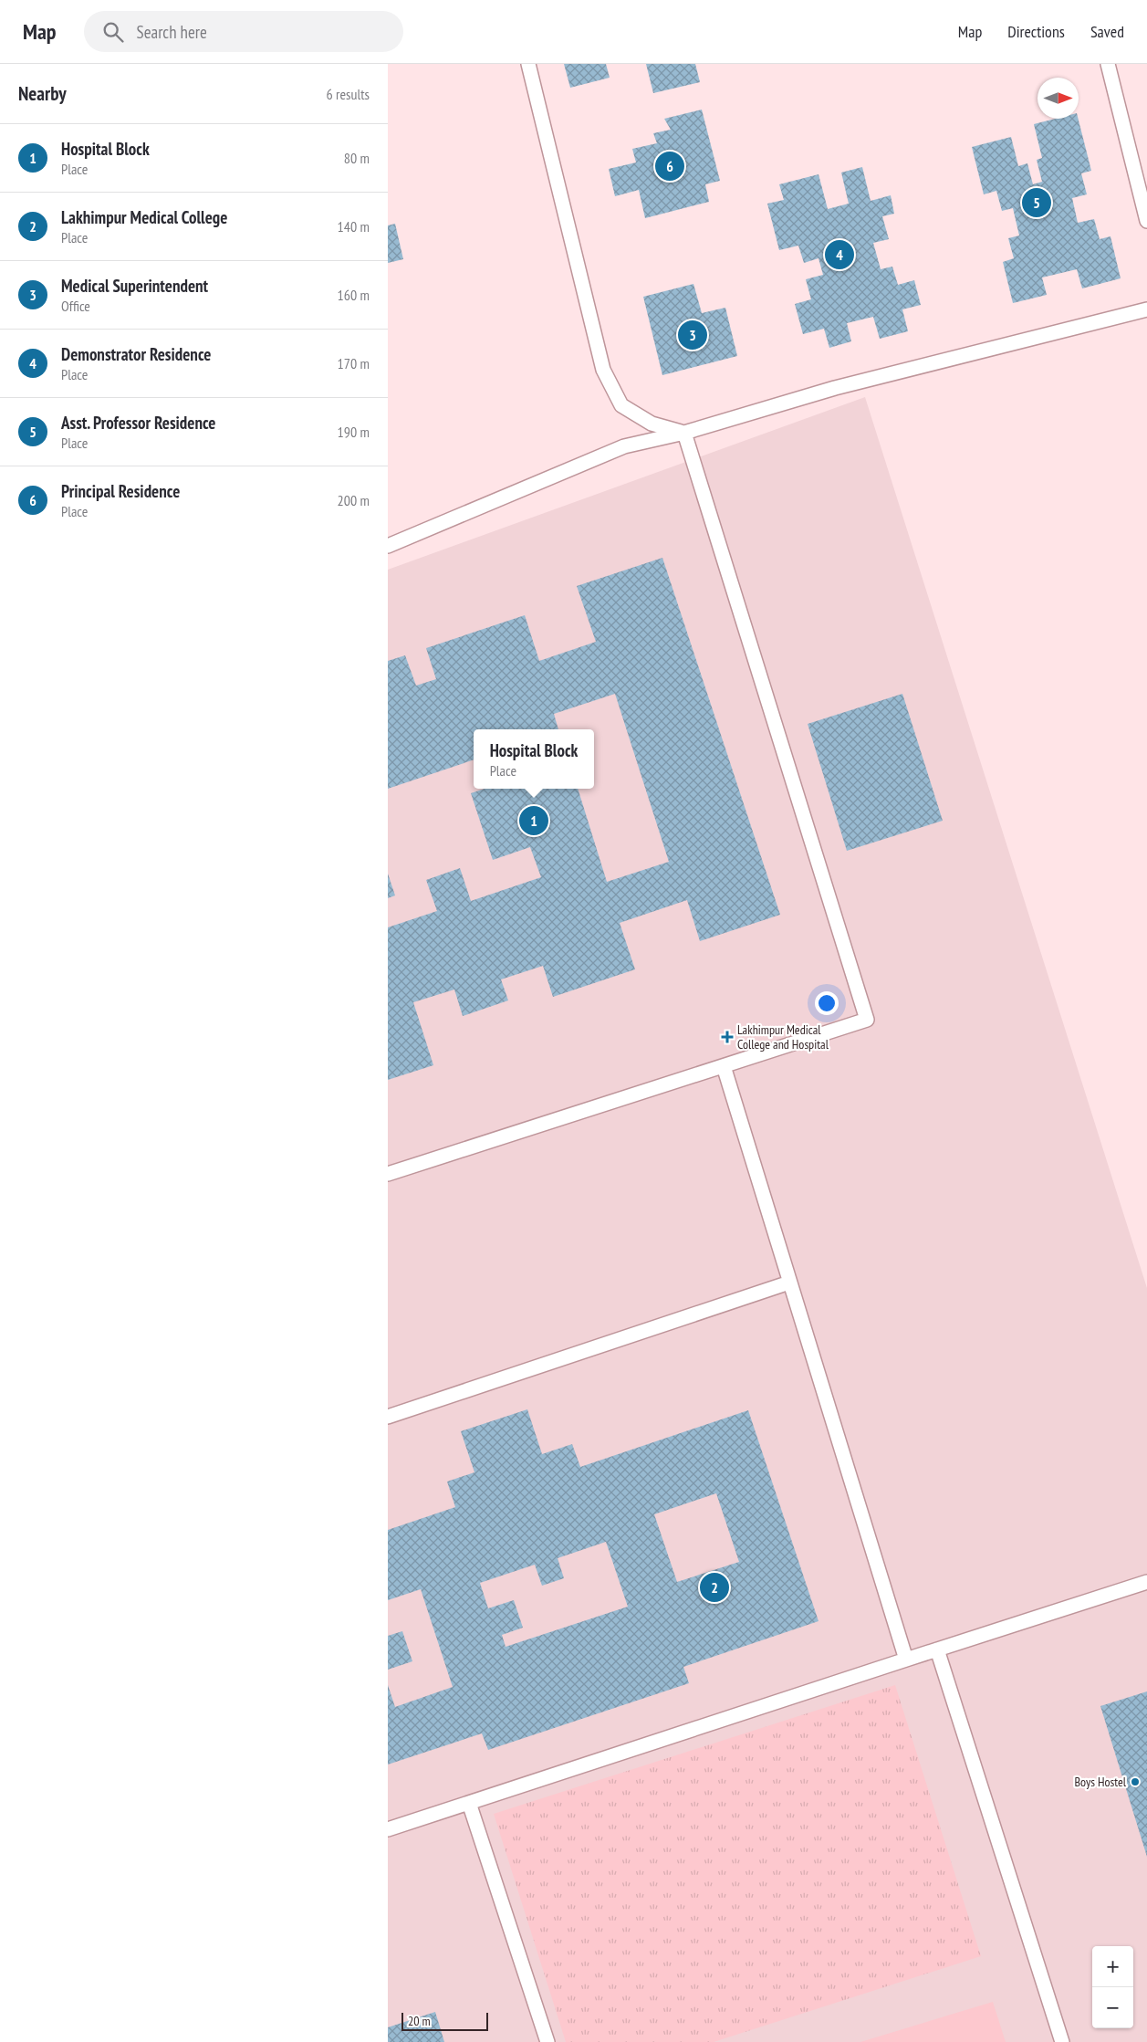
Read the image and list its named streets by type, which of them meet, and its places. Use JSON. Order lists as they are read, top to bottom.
{
  "places": {
    "health": ["Lakhimpur Medical College and Hospital"],
    "other": ["Boys Hostel"]
  },
  "scale_bar": "20 m",
  "north": "right",
  "page": {
    "header": "Map",
    "search": "Search here",
    "nav": ["Map", "Directions", "Saved"],
    "heading": ["Nearby", "6 results"],
    "list": [
      {
        "mark": "1",
        "name": "Hospital Block",
        "note": "Place",
        "value": "80 m"
      },
      {
        "mark": "2",
        "name": "Lakhimpur Medical College",
        "note": "Place",
        "value": "140 m"
      },
      {
        "mark": "3",
        "name": "Medical Superintendent",
        "note": "Office",
        "value": "160 m"
      },
      {
        "mark": "4",
        "name": "Demonstrator Residence",
        "note": "Place",
        "value": "170 m"
      },
      {
        "mark": "5",
        "name": "Asst. Professor Residence",
        "note": "Place",
        "value": "190 m"
      },
      {
        "mark": "6",
        "name": "Principal Residence",
        "note": "Place",
        "value": "200 m"
      }
    ],
    "pins": [
      "6",
      "5",
      "4",
      "3",
      "1",
      "2"
    ],
    "popup": ["Hospital Block", "Place"],
    "map_buttons": ["+", "−"],
    "scale": "20 m"
  }
}
